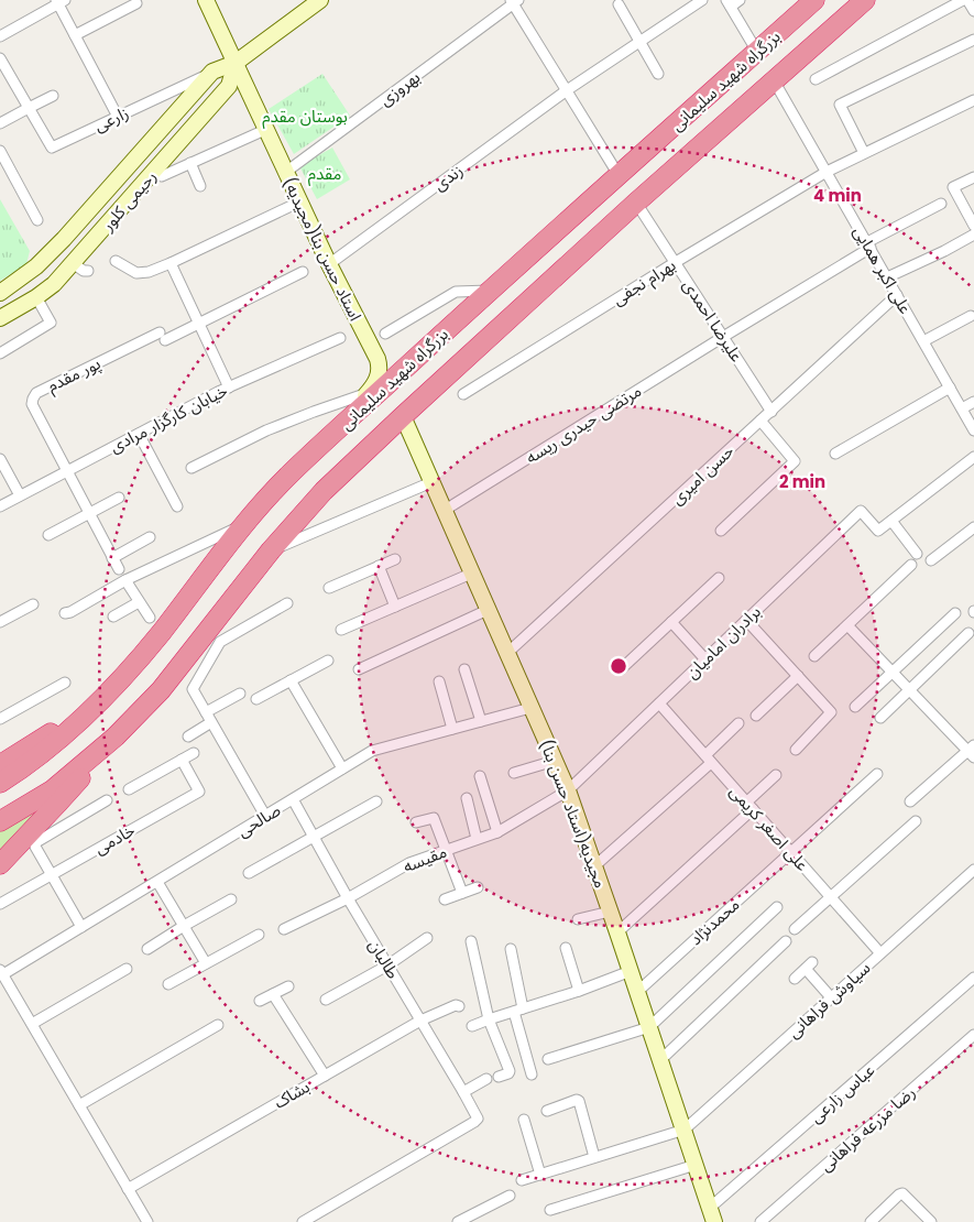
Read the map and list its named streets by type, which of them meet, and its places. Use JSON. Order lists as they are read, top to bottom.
{
  "streets": {
    "highway": ["بزرگراه شهید سلیمانی"],
    "main road": ["رحیمی کلور", "استاد حسن بنا(مجیدیه)", "مجیدیه(استاد حسن بنا)"],
    "street": [
      "بهروزی",
      "زارعی",
      "زندی",
      "علی اکبر همایی",
      "بهرام نجفی",
      "علیرضا احمدی",
      "پور مقدم",
      "خیابان کارگزار مرادی",
      "مرتضی حیدری ریسه",
      "حسن امیری",
      "برادران امامیان",
      "صالحی",
      "علی اصغر کریمی",
      "خادمی",
      "مقیسه",
      "محمدنژاد",
      "طالبان",
      "سیاوش فراهانی",
      "عباس زارعی",
      "بشاک",
      "رضا مزرعه فراهانی"
    ]
  },
  "crossings": [
    ["بزرگراه شهید سلیمانی", "استاد حسن بنا(مجیدیه)"],
    ["بهروزی", "استاد حسن بنا(مجیدیه)"],
    ["زندی", "استاد حسن بنا(مجیدیه)"],
    ["رحیمی کلور", "استاد حسن بنا(مجیدیه)"],
    ["علی اکبر همایی", "بهرام نجفی"],
    ["علی اکبر همایی", "مرتضی حیدری ریسه"],
    ["علی اکبر همایی", "حسن امیری"],
    ["بهرام نجفی", "علیرضا احمدی"],
    ["علیرضا احمدی", "مرتضی حیدری ریسه"],
    ["علیرضا احمدی", "حسن امیری"],
    ["پور مقدم", "خیابان کارگزار مرادی"],
    ["مرتضی حیدری ریسه", "مجیدیه(استاد حسن بنا)"],
    ["حسن امیری", "مجیدیه(استاد حسن بنا)"],
    ["برادران امامیان", "مجیدیه(استاد حسن بنا)"],
    ["برادران امامیان", "علی اصغر کریمی"],
    ["برادران امامیان", "مقیسه"],
    ["مجیدیه(استاد حسن بنا)", "صالحی"],
    ["مجیدیه(استاد حسن بنا)", "مقیسه"],
    ["مجیدیه(استاد حسن بنا)", "محمدنژاد"],
    ["مجیدیه(استاد حسن بنا)", "سیاوش فراهانی"],
    ["مجیدیه(استاد حسن بنا)", "عباس زارعی"],
    ["صالحی", "طالبان"],
    ["علی اصغر کریمی", "محمدنژاد"],
    ["علی اصغر کریمی", "سیاوش فراهانی"],
    ["مقیسه", "طالبان"],
    ["طالبان", "بشاک"]
  ],
  "parks": ["بوستان مقدم", "مقدم"],
  "rings": ["4 min", "2 min"]
}
